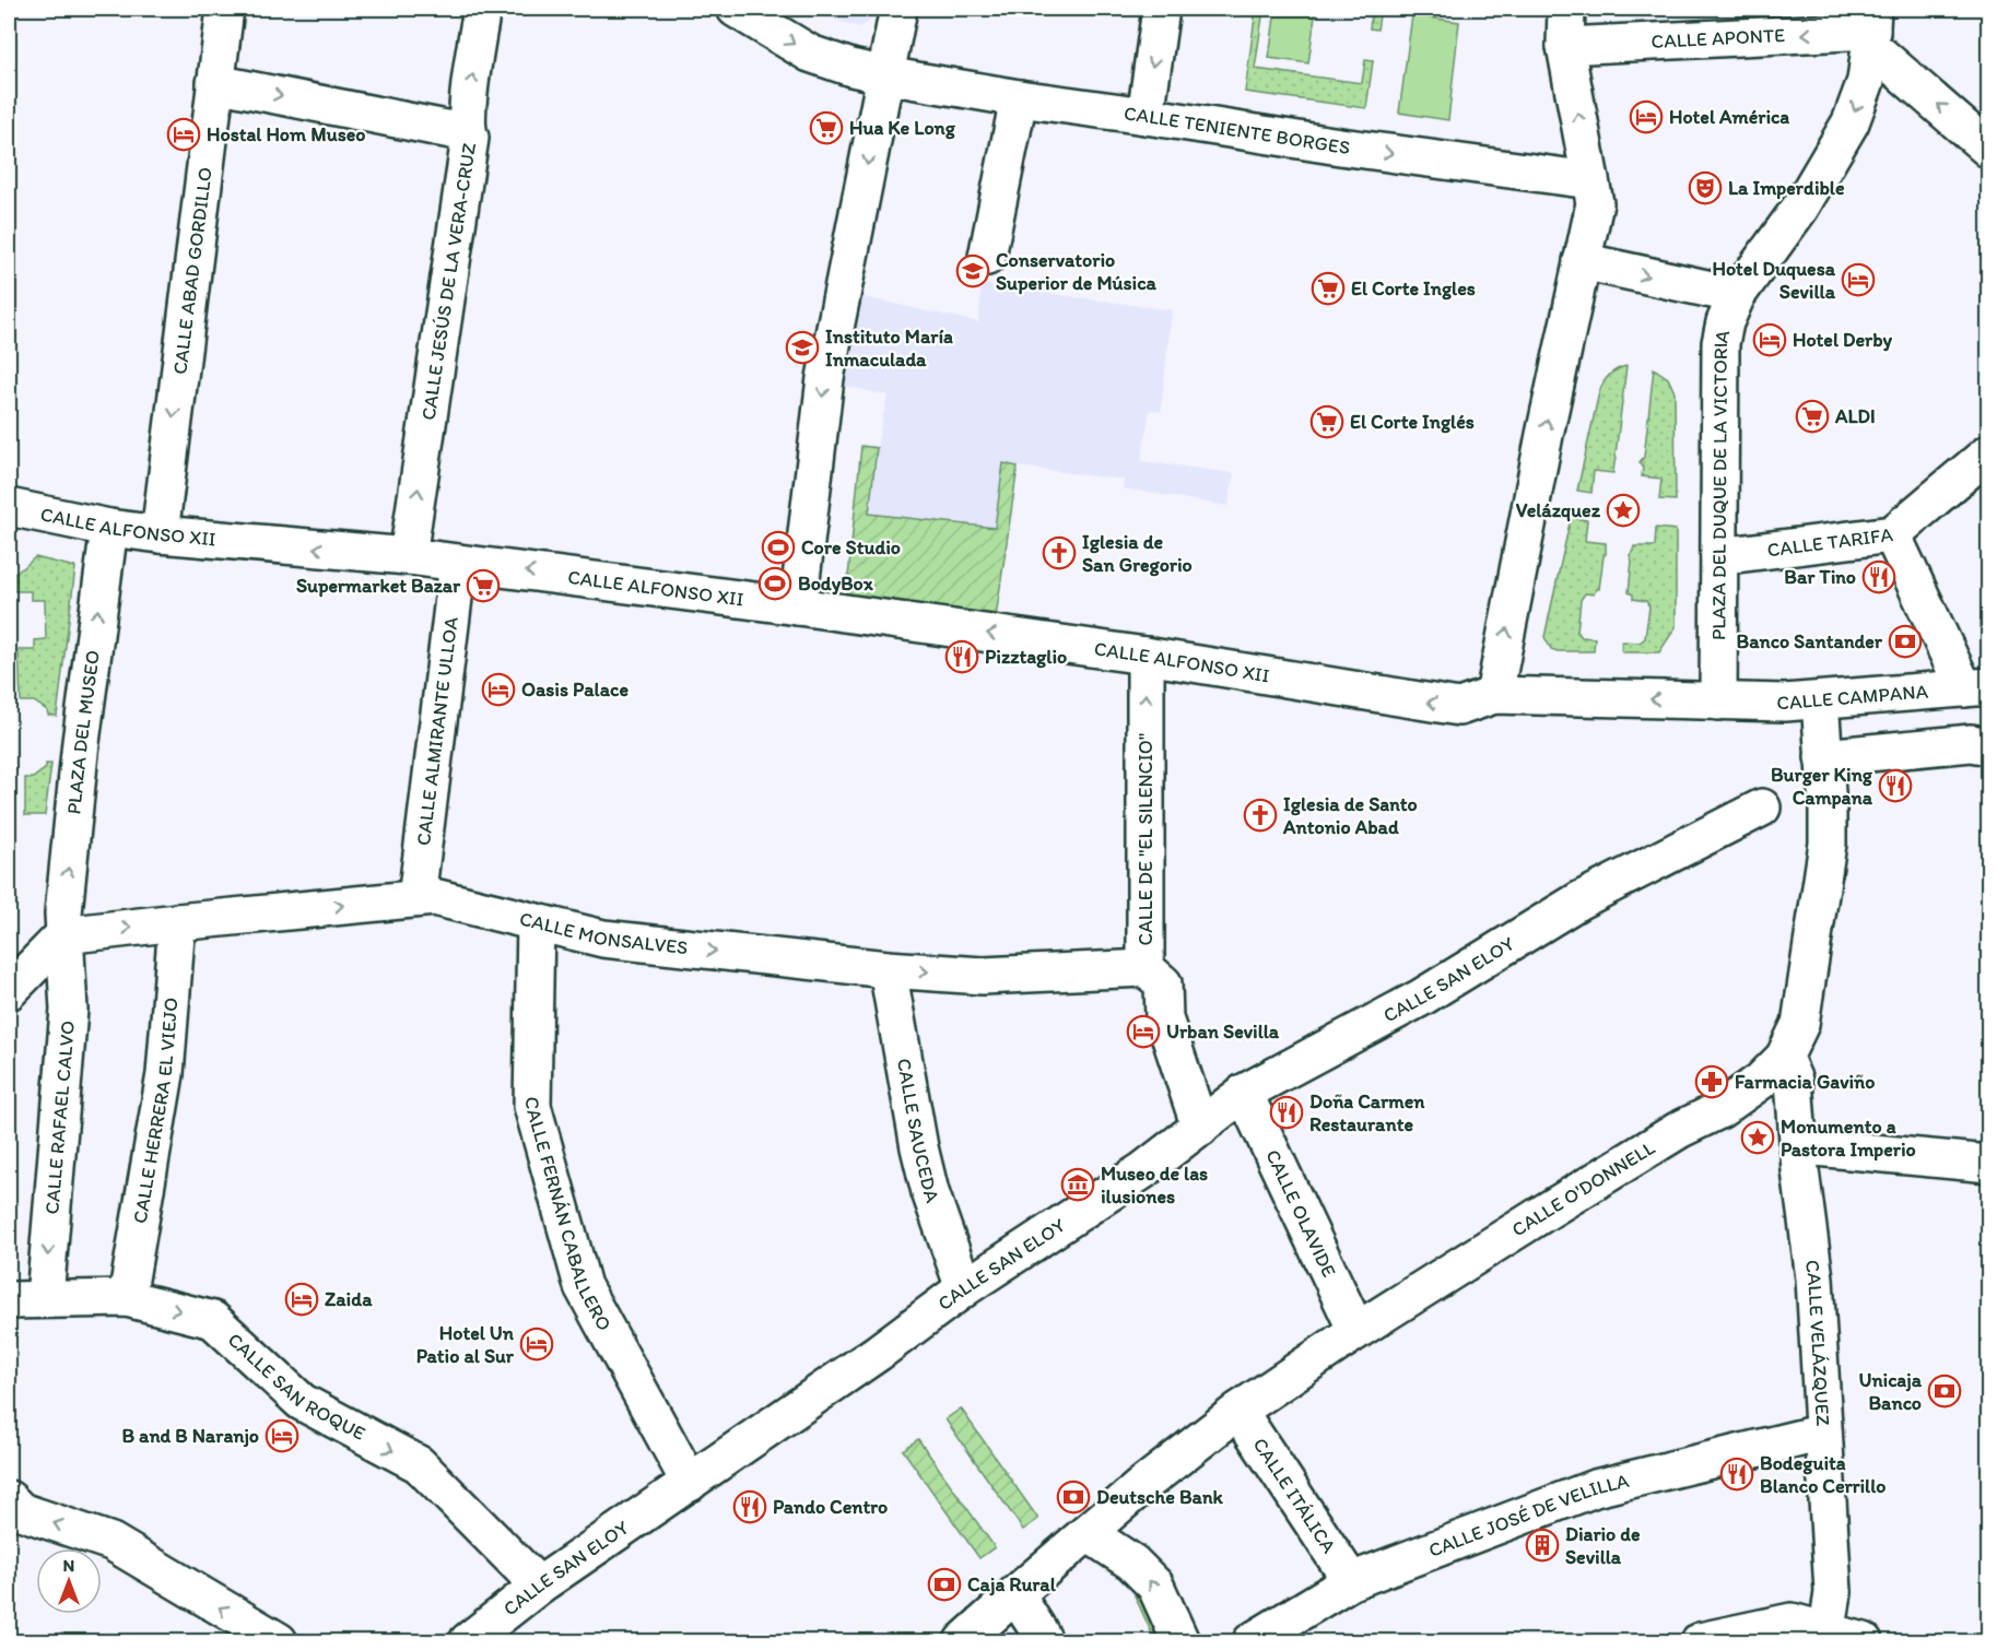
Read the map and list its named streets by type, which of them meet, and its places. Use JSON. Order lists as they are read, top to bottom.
{
  "streets": {
    "street": [
      "CALLE APONTE",
      "CALLE TENIENTE BORGES",
      "CALLE ABAD GORDILLO",
      "CALLE JESÚS DE LA VERA-CRUZ",
      "PLAZA DEL DUQUE DE LA VICTORIA",
      "CALLE ALFONSO XII",
      "CALLE TARIFA",
      "CALLE CAMPANA",
      "PLAZA DEL MUSEO",
      "CALLE ALMIRANTE ULLOA",
      "CALLE DE \"EL SILENCIO\"",
      "CALLE MONSALVES",
      "CALLE SAN ELOY",
      "CALLE HERRERA EL VIEJO",
      "CALLE RAFAEL CALVO",
      "CALLE SAUCEDA",
      "CALLE O'DONNELL",
      "CALLE OLAVIDE",
      "CALLE FERNÁN CABALLERO",
      "CALLE VELÁZQUEZ",
      "CALLE SAN ROQUE",
      "CALLE ITÁLICA",
      "CALLE JOSÉ DE VELILLA"
    ]
  },
  "crossings": [
    ["CALLE APONTE", "PLAZA DEL DUQUE DE LA VICTORIA"],
    ["CALLE ABAD GORDILLO", "CALLE ALFONSO XII"],
    ["CALLE JESÚS DE LA VERA-CRUZ", "CALLE ALFONSO XII"],
    ["PLAZA DEL DUQUE DE LA VICTORIA", "CALLE TARIFA"],
    ["PLAZA DEL DUQUE DE LA VICTORIA", "CALLE CAMPANA"],
    ["CALLE ALFONSO XII", "PLAZA DEL MUSEO"],
    ["CALLE ALFONSO XII", "CALLE ALMIRANTE ULLOA"],
    ["CALLE ALFONSO XII", "CALLE DE \"EL SILENCIO\""],
    ["CALLE CAMPANA", "CALLE O'DONNELL"],
    ["PLAZA DEL MUSEO", "CALLE MONSALVES"],
    ["PLAZA DEL MUSEO", "CALLE RAFAEL CALVO"],
    ["CALLE ALMIRANTE ULLOA", "CALLE MONSALVES"],
    ["CALLE DE \"EL SILENCIO\"", "CALLE MONSALVES"],
    ["CALLE DE \"EL SILENCIO\"", "CALLE SAN ELOY"],
    ["CALLE MONSALVES", "CALLE HERRERA EL VIEJO"],
    ["CALLE MONSALVES", "CALLE RAFAEL CALVO"],
    ["CALLE MONSALVES", "CALLE SAUCEDA"],
    ["CALLE MONSALVES", "CALLE FERNÁN CABALLERO"],
    ["CALLE SAN ELOY", "CALLE SAUCEDA"],
    ["CALLE SAN ELOY", "CALLE OLAVIDE"],
    ["CALLE SAN ELOY", "CALLE FERNÁN CABALLERO"],
    ["CALLE SAN ELOY", "CALLE SAN ROQUE"],
    ["CALLE HERRERA EL VIEJO", "CALLE SAN ROQUE"],
    ["CALLE RAFAEL CALVO", "CALLE SAN ROQUE"],
    ["CALLE O'DONNELL", "CALLE OLAVIDE"],
    ["CALLE O'DONNELL", "CALLE VELÁZQUEZ"],
    ["CALLE O'DONNELL", "CALLE ITÁLICA"],
    ["CALLE VELÁZQUEZ", "CALLE JOSÉ DE VELILLA"],
    ["CALLE ITÁLICA", "CALLE JOSÉ DE VELILLA"]
  ],
  "one_way": [
    "CALLE TENIENTE BORGES",
    "CALLE ABAD GORDILLO",
    "CALLE JESÚS DE LA VERA-CRUZ",
    "PLAZA DEL DUQUE DE LA VICTORIA",
    "CALLE ALFONSO XII",
    "PLAZA DEL MUSEO",
    "CALLE DE \"EL SILENCIO\"",
    "CALLE MONSALVES",
    "CALLE RAFAEL CALVO"
  ],
  "places": {
    "hotel": [
      "Hotel América",
      "Hostal Hom Museo",
      "Hotel Duquesa Sevilla",
      "Hotel Derby",
      "Oasis Palace",
      "Urban Sevilla",
      "Zaida",
      "Hotel Un Patio al Sur",
      "B and B Naranjo"
    ],
    "supermarket": [
      "Hua Ke Long",
      "El Corte Ingles",
      "ALDI",
      "El Corte Inglés",
      "Supermarket Bazar"
    ],
    "theatre": ["La Imperdible"],
    "school or university": ["Conservatorio Superior de Música", "Instituto María Inmaculada"],
    "place": ["Velázquez", "Monumento a Pastora Imperio"],
    "sports": ["Core Studio", "BodyBox"],
    "church": ["Iglesia de San Gregorio", "Iglesia de Santo Antonio Abad"],
    "restaurant": [
      "Bar Tino",
      "Pizztaglio",
      "Burger King Campana",
      "Doña Carmen Restaurante",
      "Bodeguita Blanco Cerrillo",
      "Pando Centro"
    ],
    "bank": [
      "Banco Santander",
      "Unicaja Banco",
      "Deutsche Bank",
      "Caja Rural"
    ],
    "pharmacy": ["Farmacia Gaviño"],
    "museum": ["Museo de las ilusiones"],
    "building": ["Diario de Sevilla"]
  },
  "north": "top"
}
